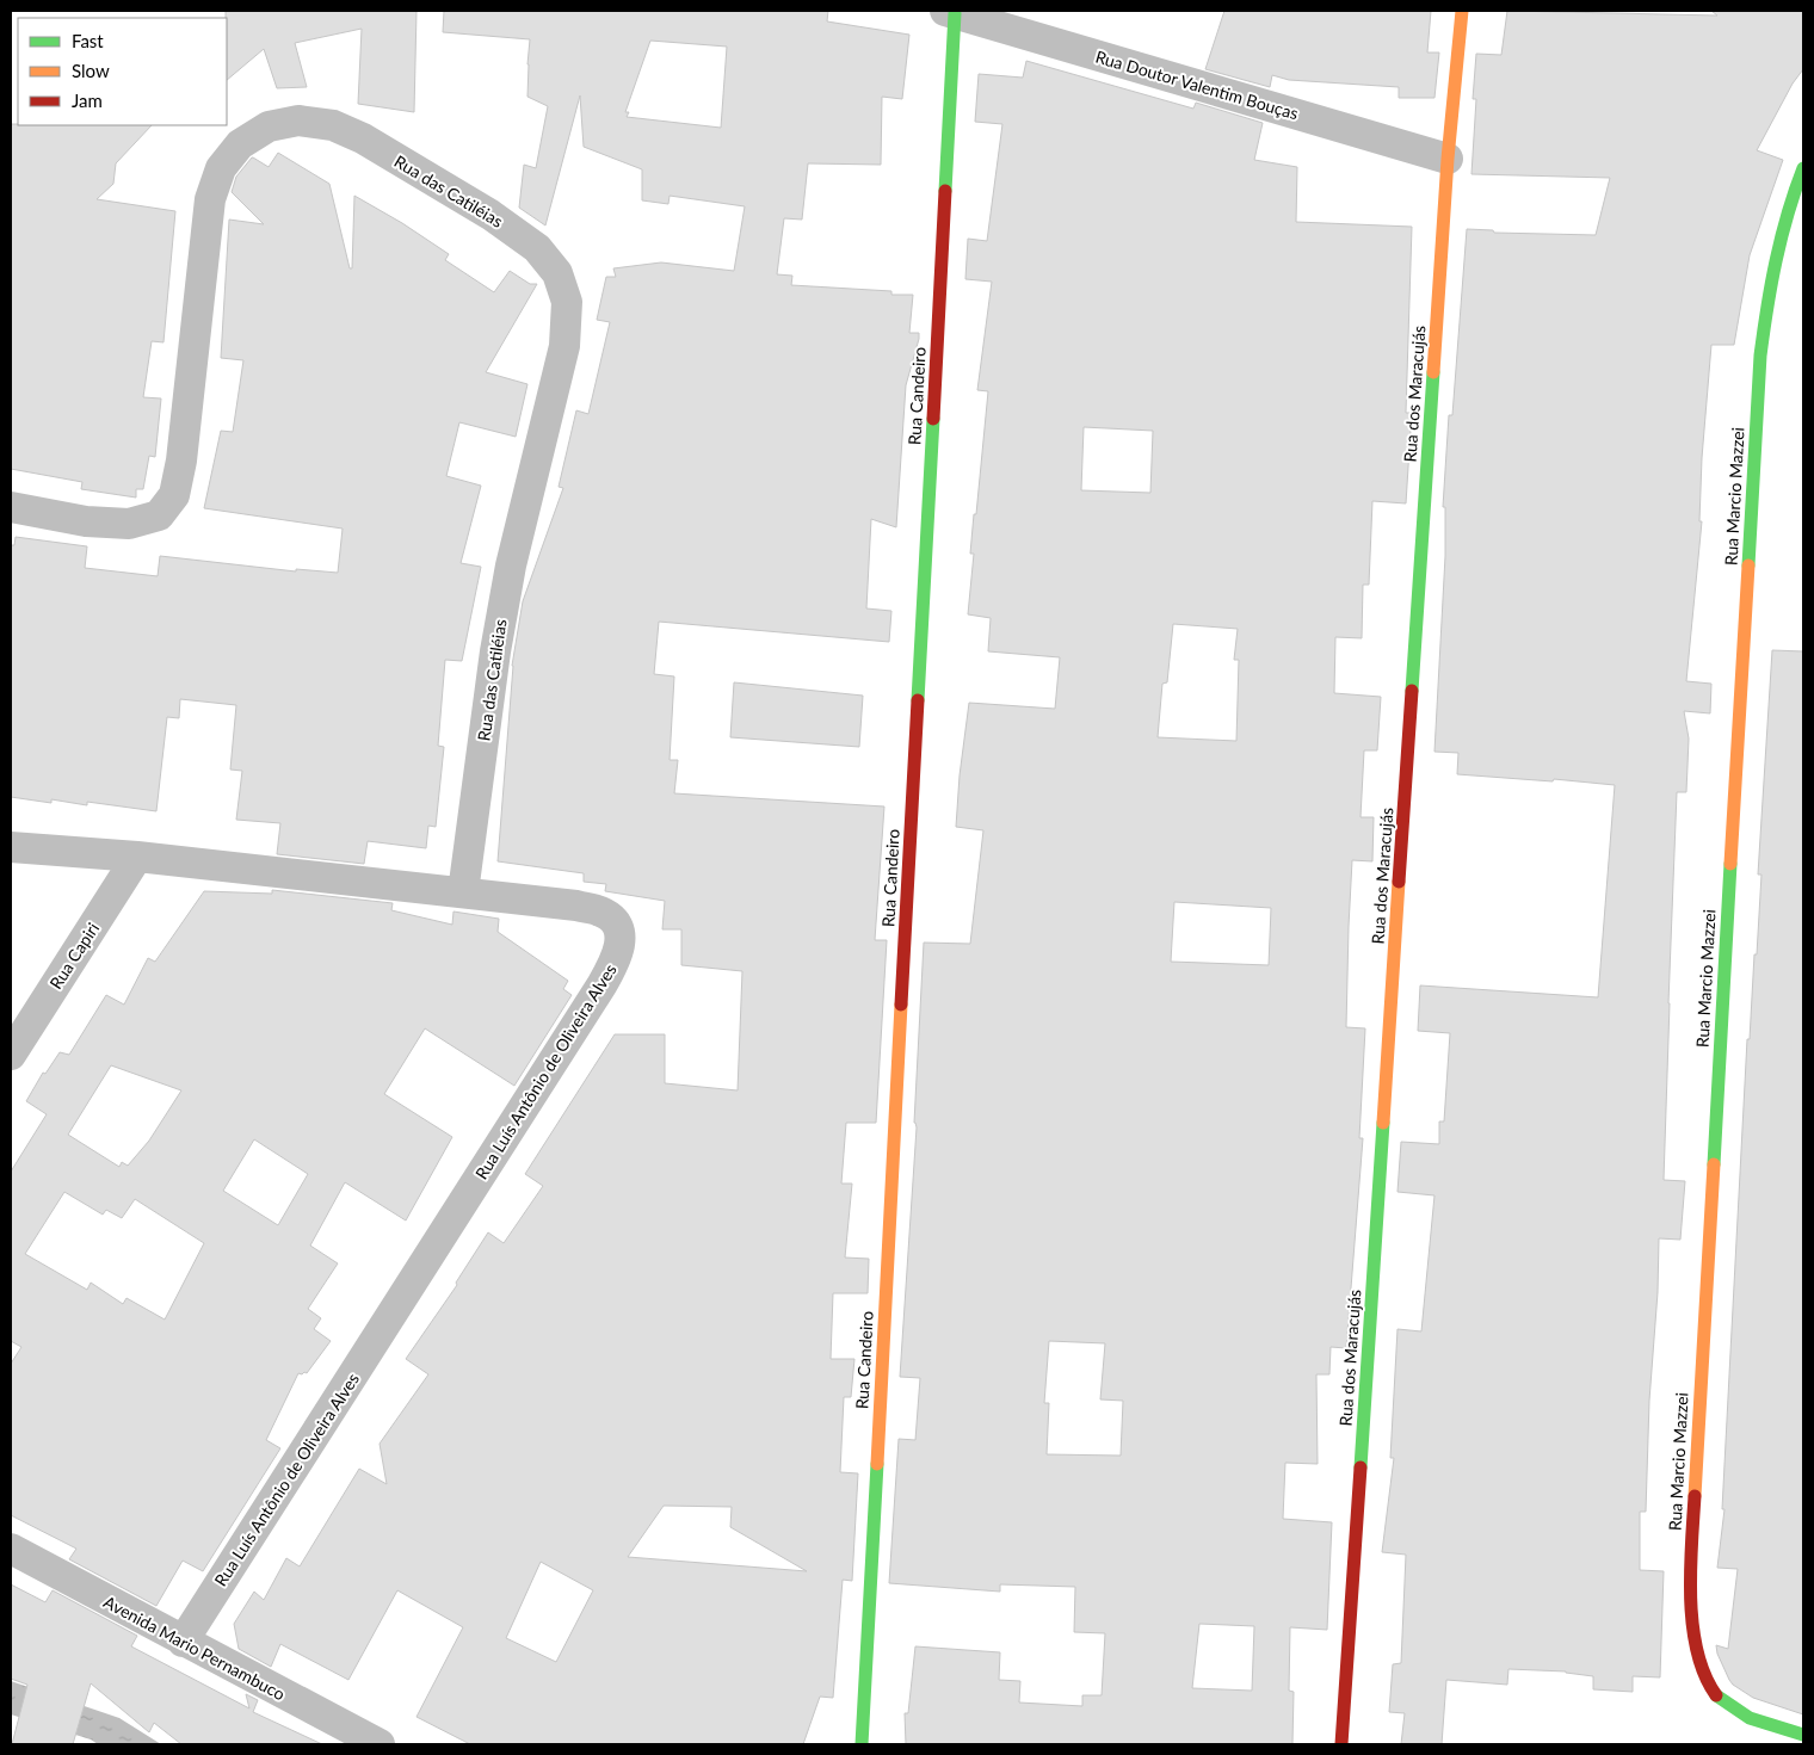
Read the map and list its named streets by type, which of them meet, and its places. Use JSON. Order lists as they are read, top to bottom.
{
  "streets": {
    "street": [
      "Rua Doutor Valentim Bouças",
      "Rua das Catiléias",
      "Rua dos Maracujás",
      "Rua Candeiro",
      "Rua Marcio Mazzei",
      "Rua Capiri",
      "Rua Luís Antônio de Oliveira Alves",
      "Avenida Mario Pernambuco"
    ]
  },
  "crossings": [
    ["Rua Doutor Valentim Bouças", "Rua dos Maracujás"],
    ["Rua Doutor Valentim Bouças", "Rua Candeiro"],
    ["Rua das Catiléias", "Rua Luís Antônio de Oliveira Alves"],
    ["Rua Capiri", "Rua Luís Antônio de Oliveira Alves"],
    ["Rua Luís Antônio de Oliveira Alves", "Avenida Mario Pernambuco"]
  ],
  "legend": ["Fast", "Slow", "Jam"]
}
